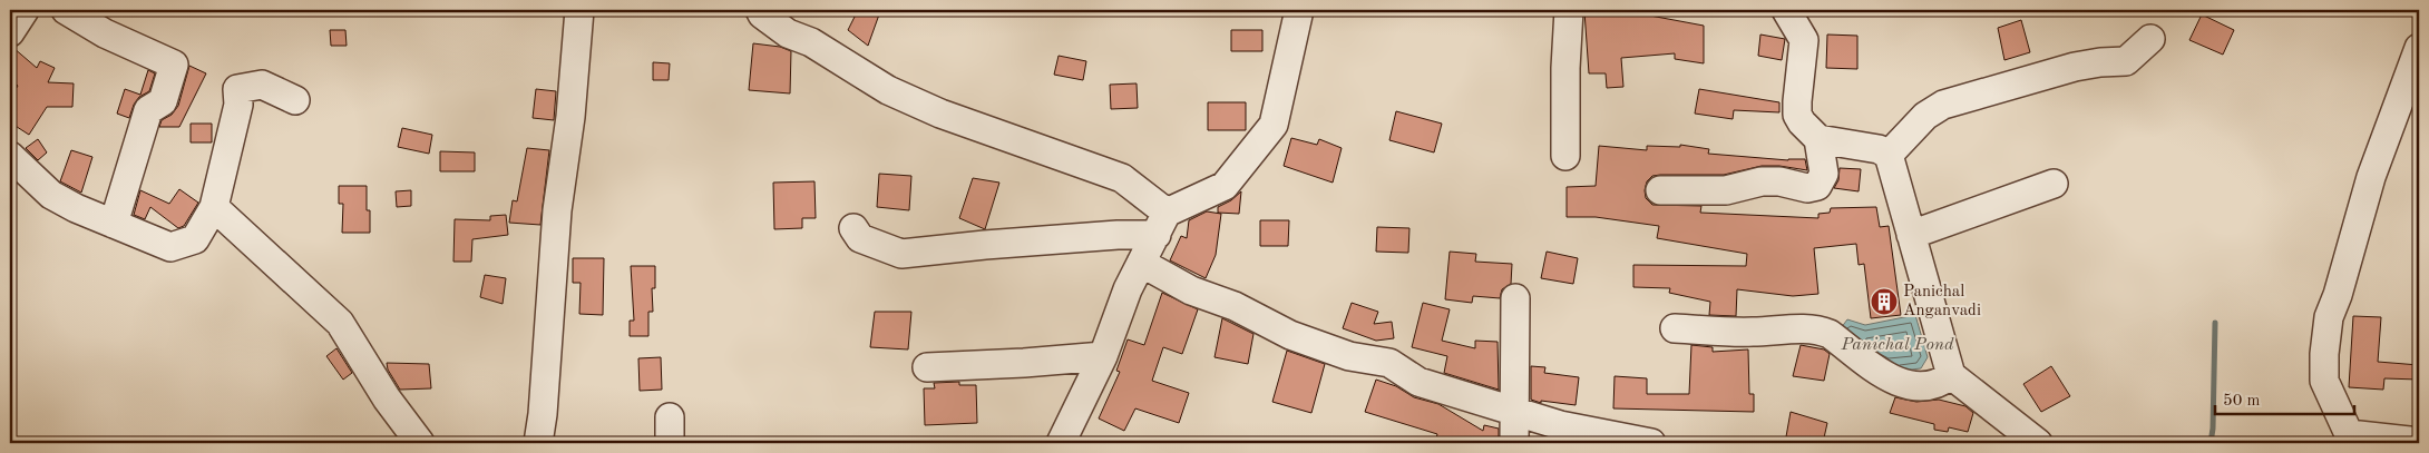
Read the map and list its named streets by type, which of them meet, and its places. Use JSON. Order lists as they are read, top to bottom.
{
  "water": ["Panichal Pond"],
  "places": {
    "building": ["Panichal Anganvadi"]
  },
  "scale_bar": "50 m"
}
